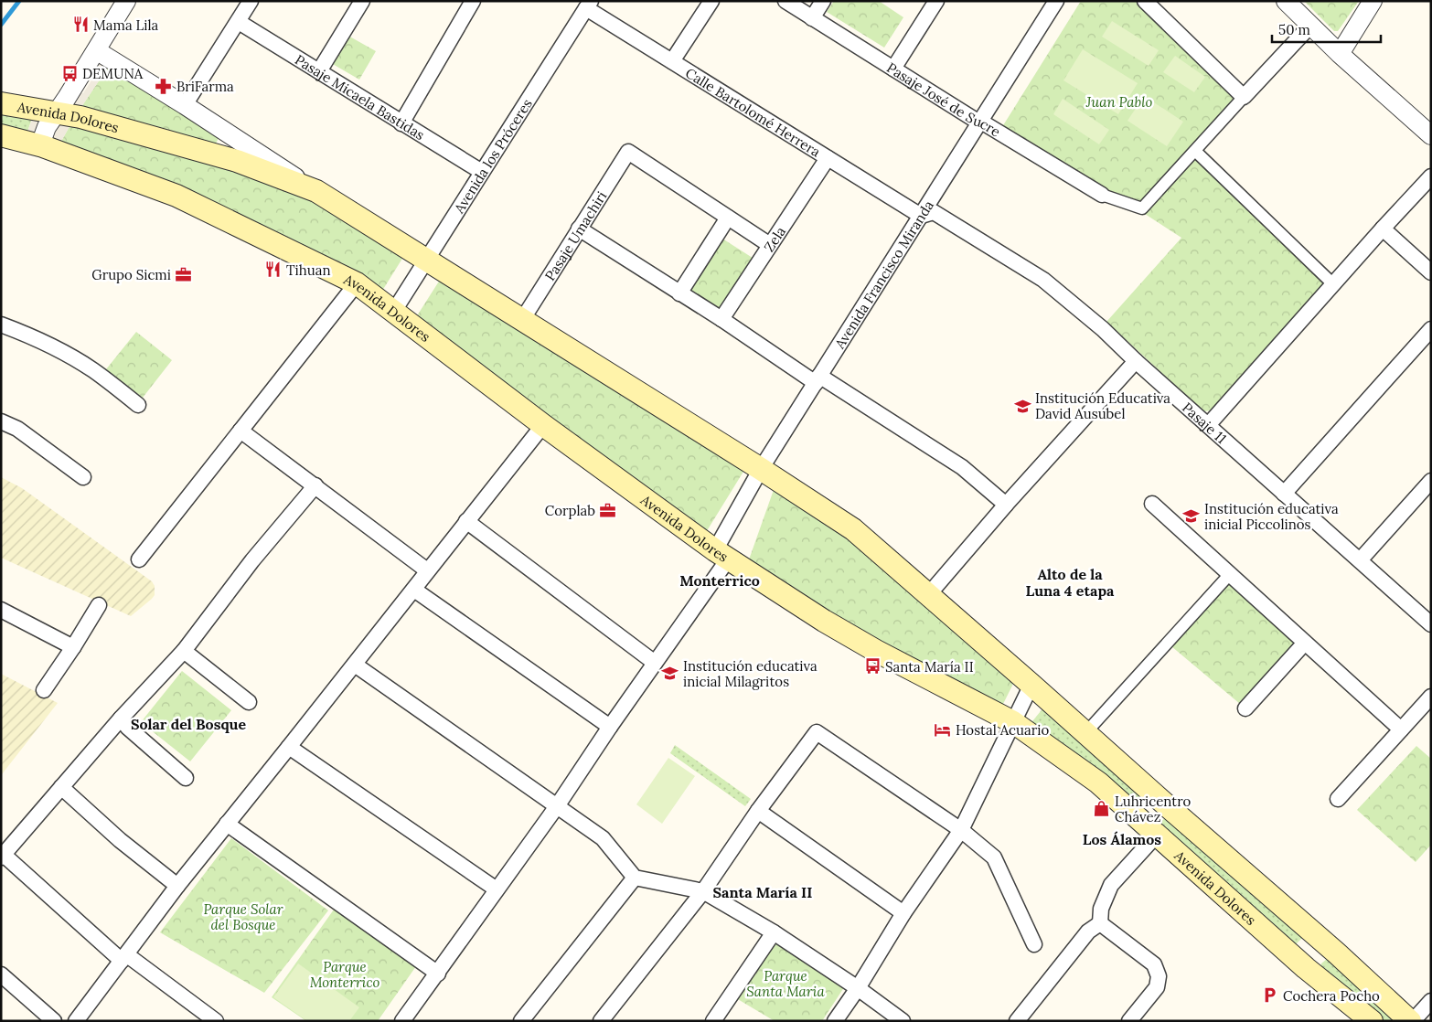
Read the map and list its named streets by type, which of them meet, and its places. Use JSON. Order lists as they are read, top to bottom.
{
  "streets": {
    "main road": ["Avenida Dolores"],
    "street": [
      "Pasaje Micaela Bastidas",
      "Pasaje José de Sucre",
      "Calle Bartolomé Herrera",
      "Avenida los Próceres",
      "Pasaje Umachiri",
      "Zela",
      "Avenida Francisco Miranda",
      "Pasaje 11"
    ]
  },
  "crossings": [
    ["Pasaje Micaela Bastidas", "Avenida los Próceres"],
    ["Pasaje José de Sucre", "Avenida Francisco Miranda"],
    ["Calle Bartolomé Herrera", "Avenida los Próceres"],
    ["Calle Bartolomé Herrera", "Zela"],
    ["Calle Bartolomé Herrera", "Avenida Francisco Miranda"],
    ["Calle Bartolomé Herrera", "Pasaje 11"],
    ["Avenida Dolores", "Avenida los Próceres"],
    ["Avenida Dolores", "Pasaje Umachiri"],
    ["Avenida Dolores", "Avenida Francisco Miranda"],
    ["Avenida Francisco Miranda", "Pasaje 11"]
  ],
  "districts": [
    "Alto de la Luna 4 etapa",
    "Monterrico",
    "Solar del Bosque",
    "Los Álamos",
    "Santa María II"
  ],
  "parks": [
    "Juan Pablo",
    "Parque Solar del Bosque",
    "Parque Monterrico",
    "Parque Santa Maria"
  ],
  "places": {
    "restaurant": ["Mama Lila", "Tihuan"],
    "bus stop": ["DEMUNA", "Santa María II"],
    "pharmacy": ["BriFarma"],
    "office": ["Grupo Sicmi", "Corplab"],
    "school or university": ["Institución Educativa David Ausubel", "Institución educativa inicial Piccolinos", "Institución educativa inicial Milagritos"],
    "hotel": ["Hostal Acuario"],
    "shop": ["Luhricentro Chávez"],
    "parking": ["Cochera Pocho"]
  },
  "scale_bar": "50 m"
}
